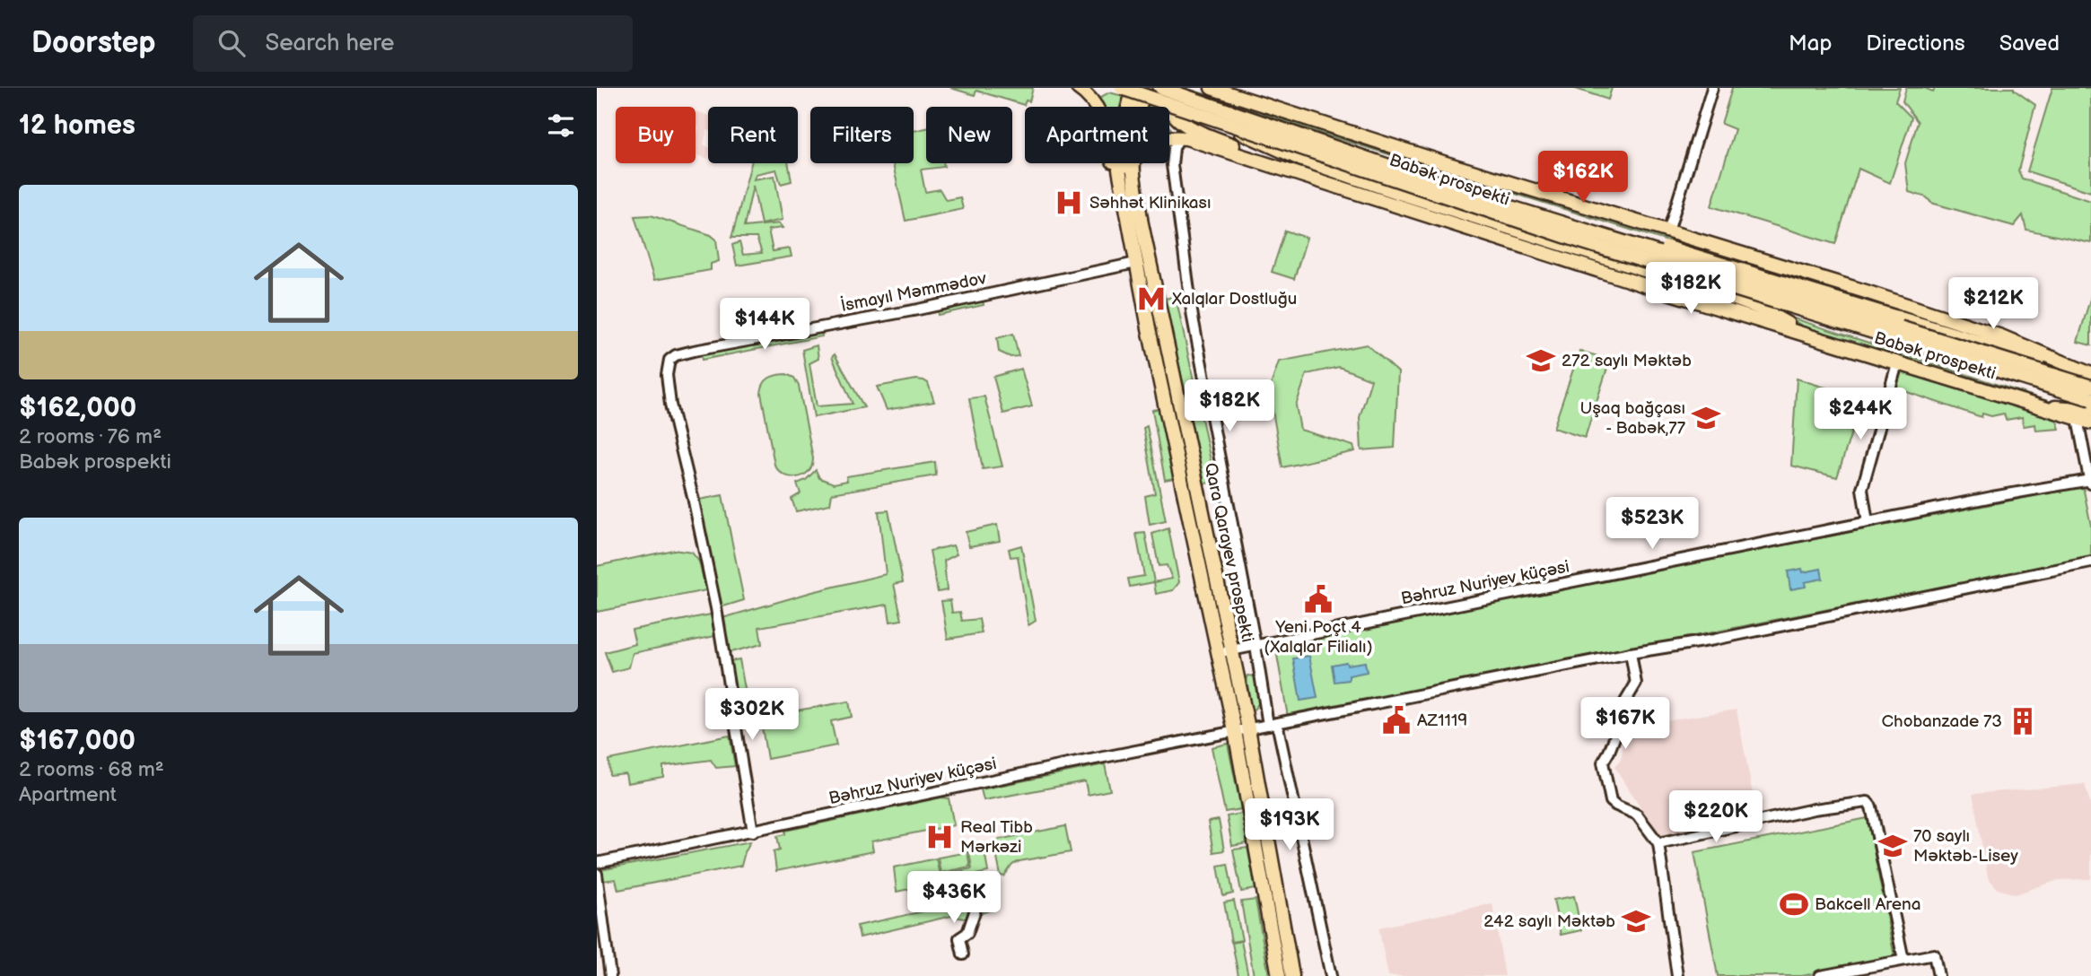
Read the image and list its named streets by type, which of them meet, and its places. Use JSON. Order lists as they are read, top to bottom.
{
  "streets": {
    "main road": ["Babək prospekti", "Qara Qarayev prospekti"],
    "street": ["İsmayıl Məmmədov", "Bəhruz Nuriyev küçəsi"]
  },
  "crossings": [
    ["İsmayıl Məmmədov", "Bəhruz Nuriyev küçəsi"],
    ["Qara Qarayev prospekti", "Bəhruz Nuriyev küçəsi"]
  ],
  "places": {
    "hospital": ["Səhhət Klinikası", "Real Tibb Mərkəzi"],
    "metro station": ["Xalqlar Dostluğu"],
    "school or university": [
      "272 saylı Məktəb",
      "Uşaq bağçası - Babək,77",
      "70 saylı Məktəb-Lisey",
      "242 saylı Məktəb"
    ],
    "public building": ["Yeni Poçt 4 (Xalqlar Filialı)", "AZ1119"],
    "building": ["Chobanzade 73"],
    "sports": ["Bakcell Arena"]
  },
  "page": {
    "header": "Doorstep",
    "search": "Search here",
    "nav": ["Map", "Directions", "Saved"],
    "heading": "12 homes",
    "chip": [
      "Buy",
      "Rent",
      "Filters",
      "New",
      "Apartment"
    ],
    "price": [
      "$162K",
      "$182K",
      "$212K",
      "$144K",
      "$182K",
      "$244K",
      "$523K",
      "$302K",
      "$167K",
      "$220K",
      "$193K",
      "$436K"
    ],
    "list": [
      {
        "name": "$162,000",
        "note": "2 rooms · 76 m² · Babək prospekti"
      },
      {
        "name": "$167,000",
        "note": "2 rooms · 68 m² · Apartment"
      }
    ]
  }
}
